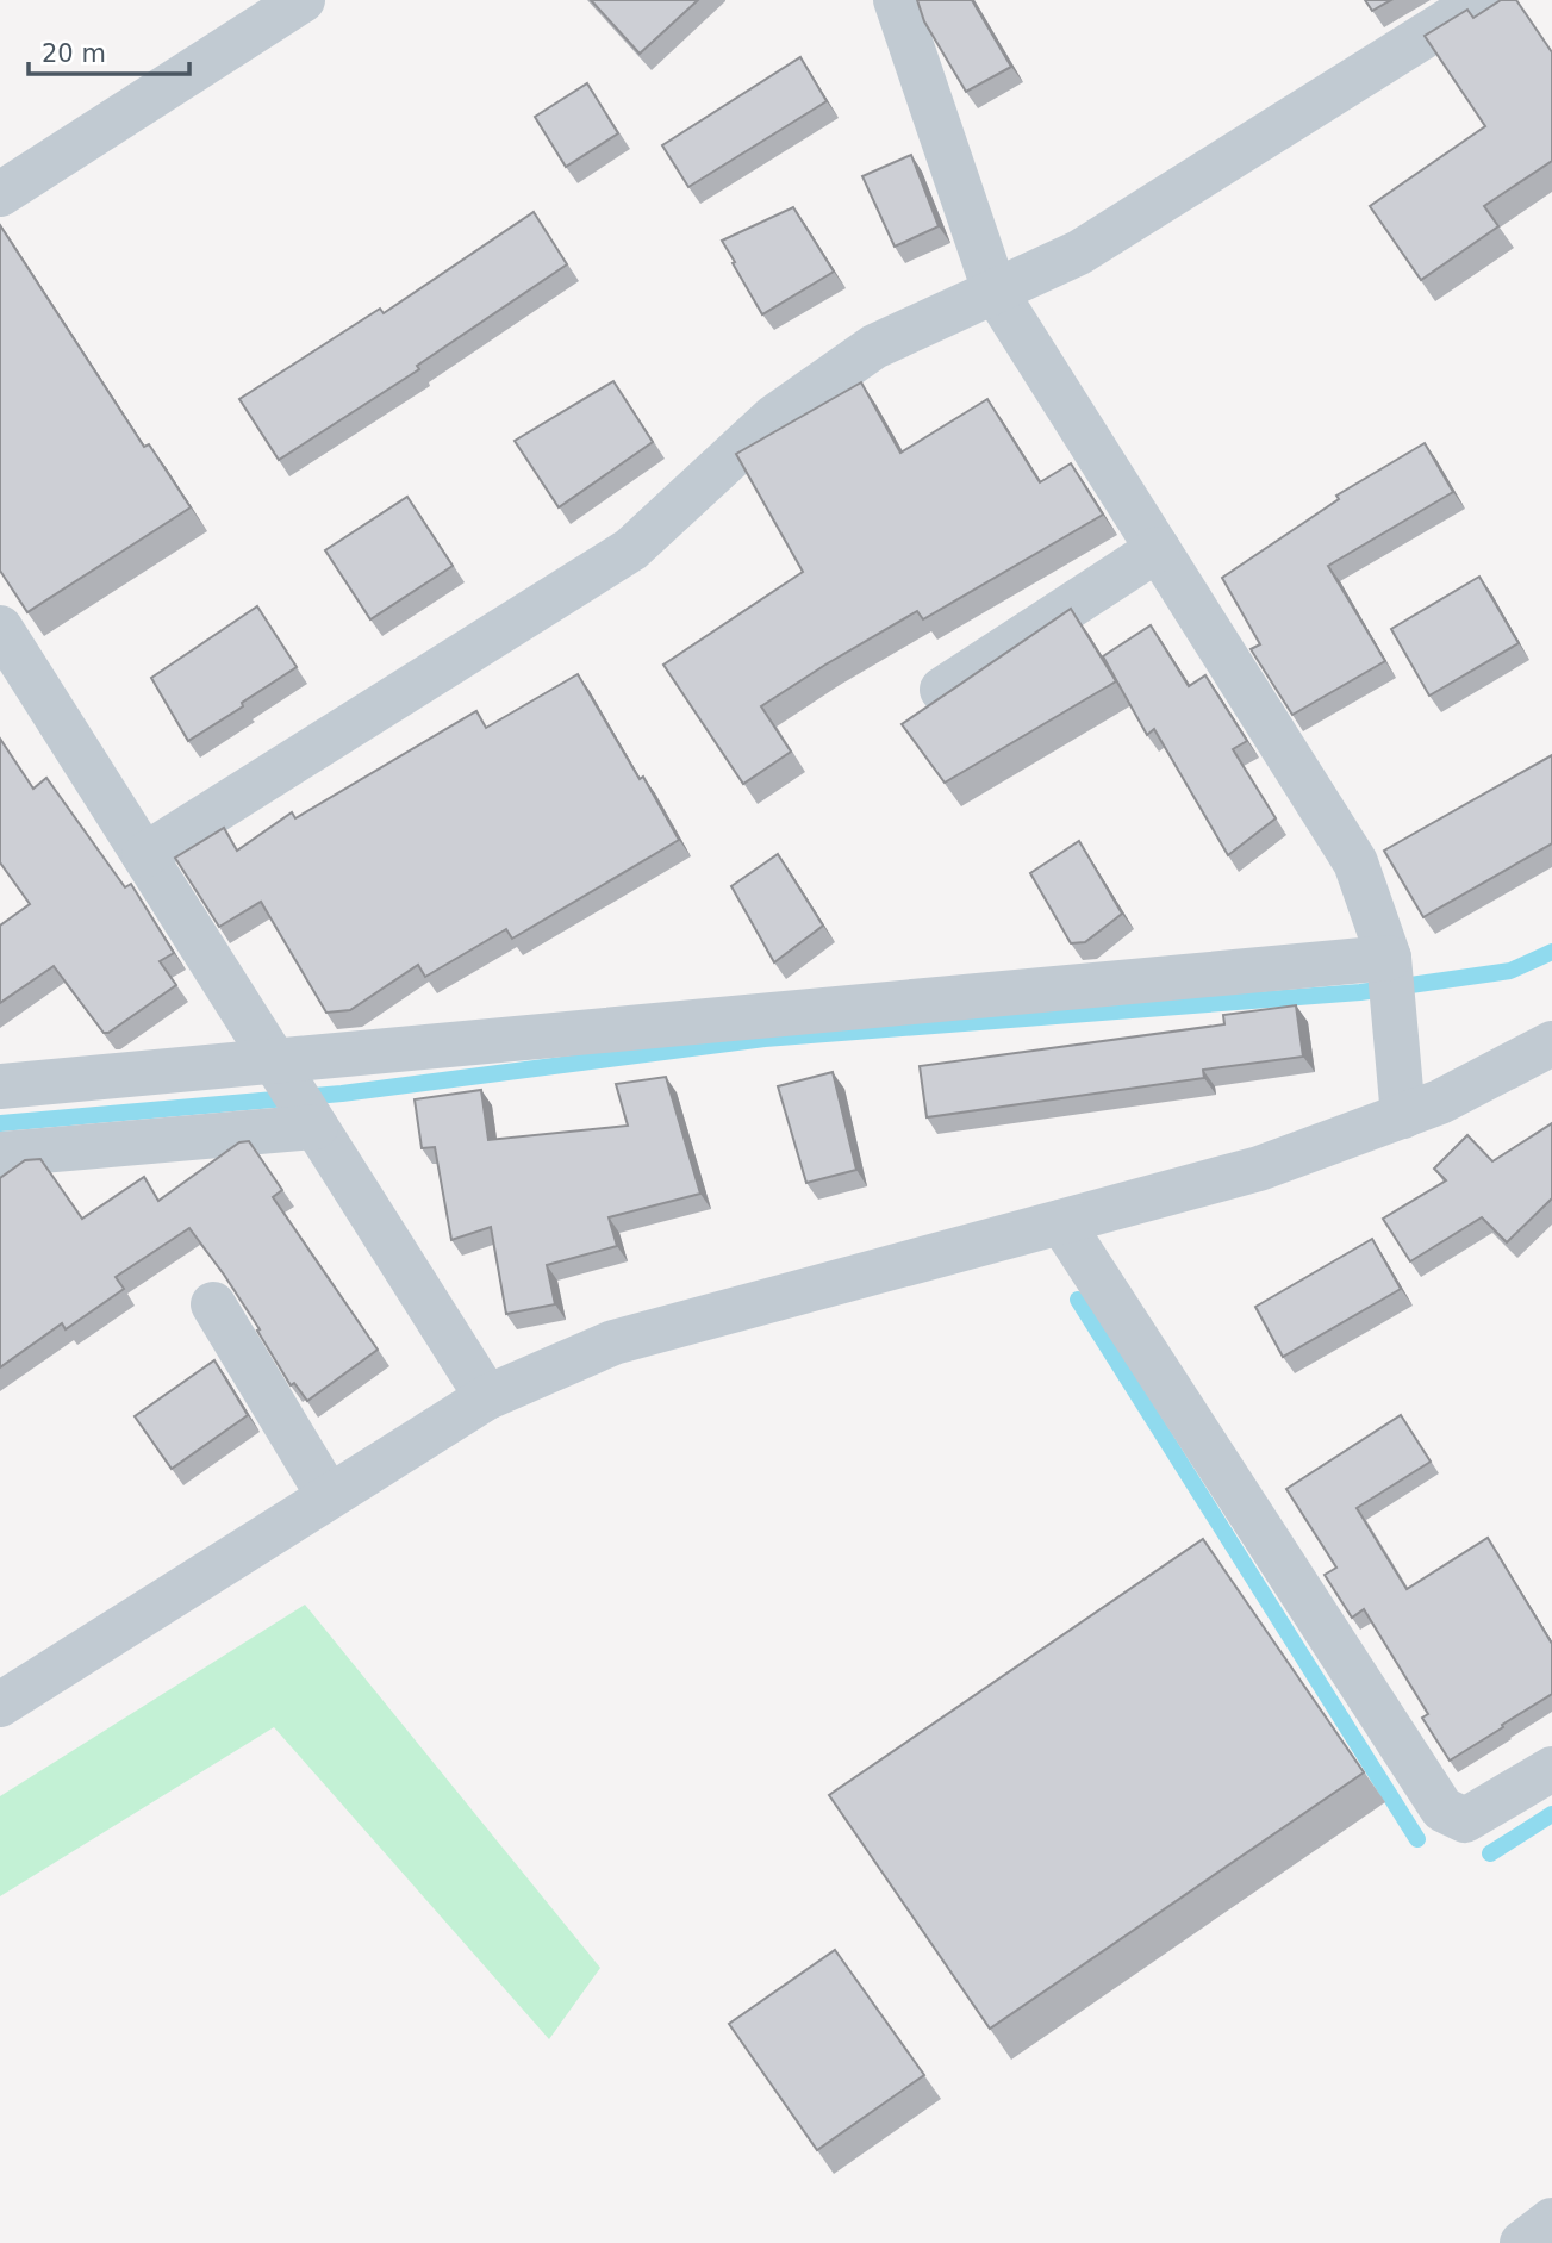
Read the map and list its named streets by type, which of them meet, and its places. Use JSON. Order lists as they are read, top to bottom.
{
  "scale_bar": "20 m"
}
